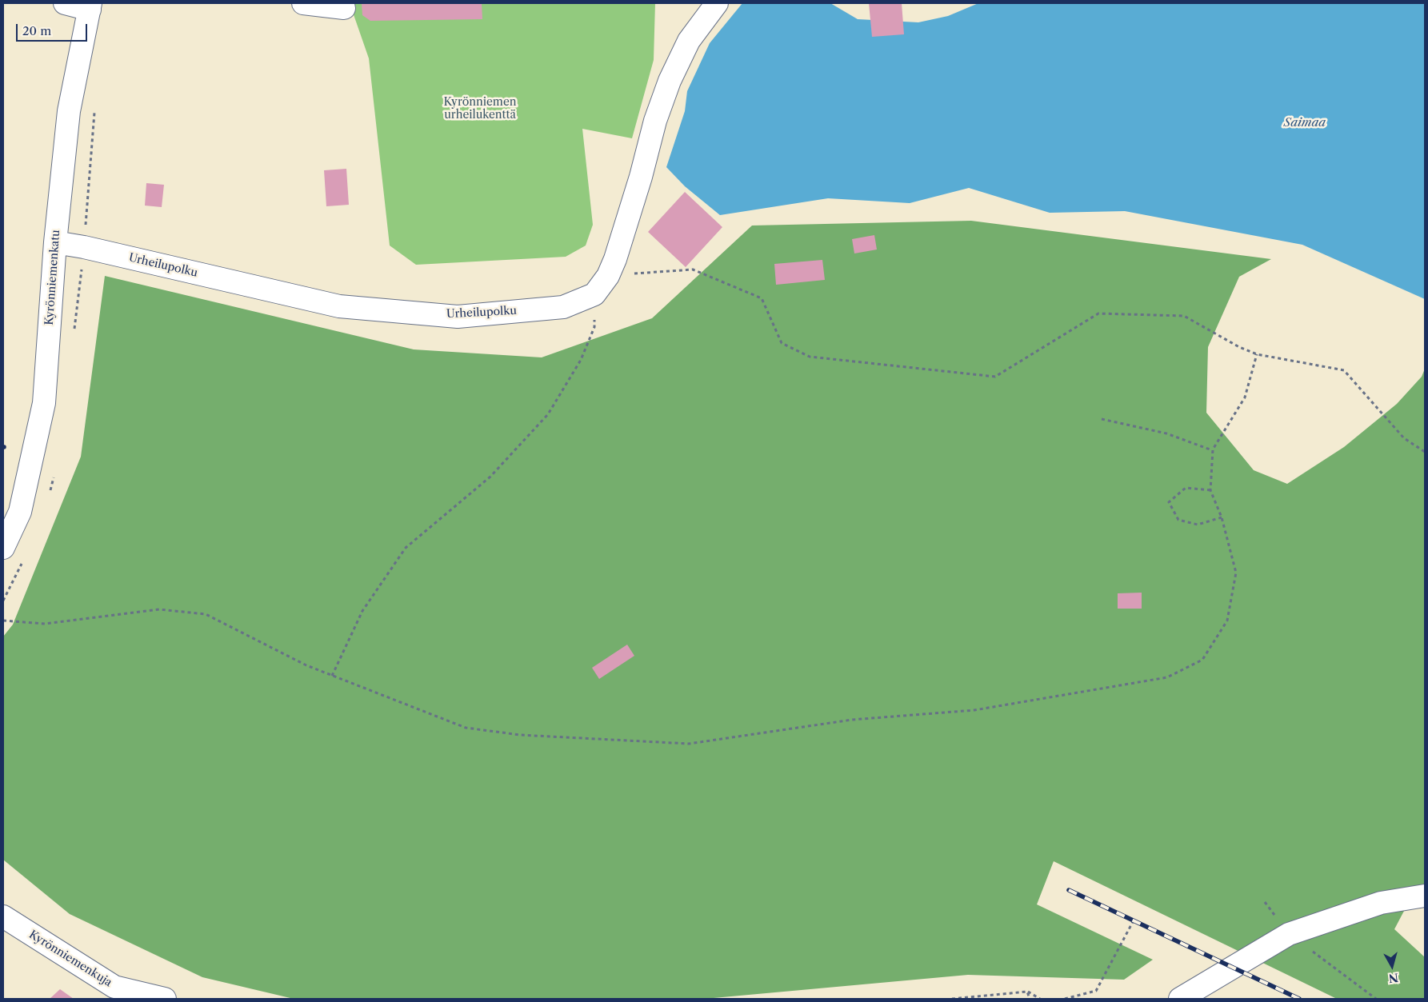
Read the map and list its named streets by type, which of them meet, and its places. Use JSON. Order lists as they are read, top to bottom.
{
  "streets": {
    "street": ["Urheilupolku", "Kyrönniemenkatu", "Kyrönniemenkuja"]
  },
  "crossings": [
    ["Urheilupolku", "Kyrönniemenkatu"]
  ],
  "water": ["Saimaa"],
  "parks": ["Kyrönniemen urheilukenttä"],
  "scale_bar": "20 m",
  "north": "bottom"
}
